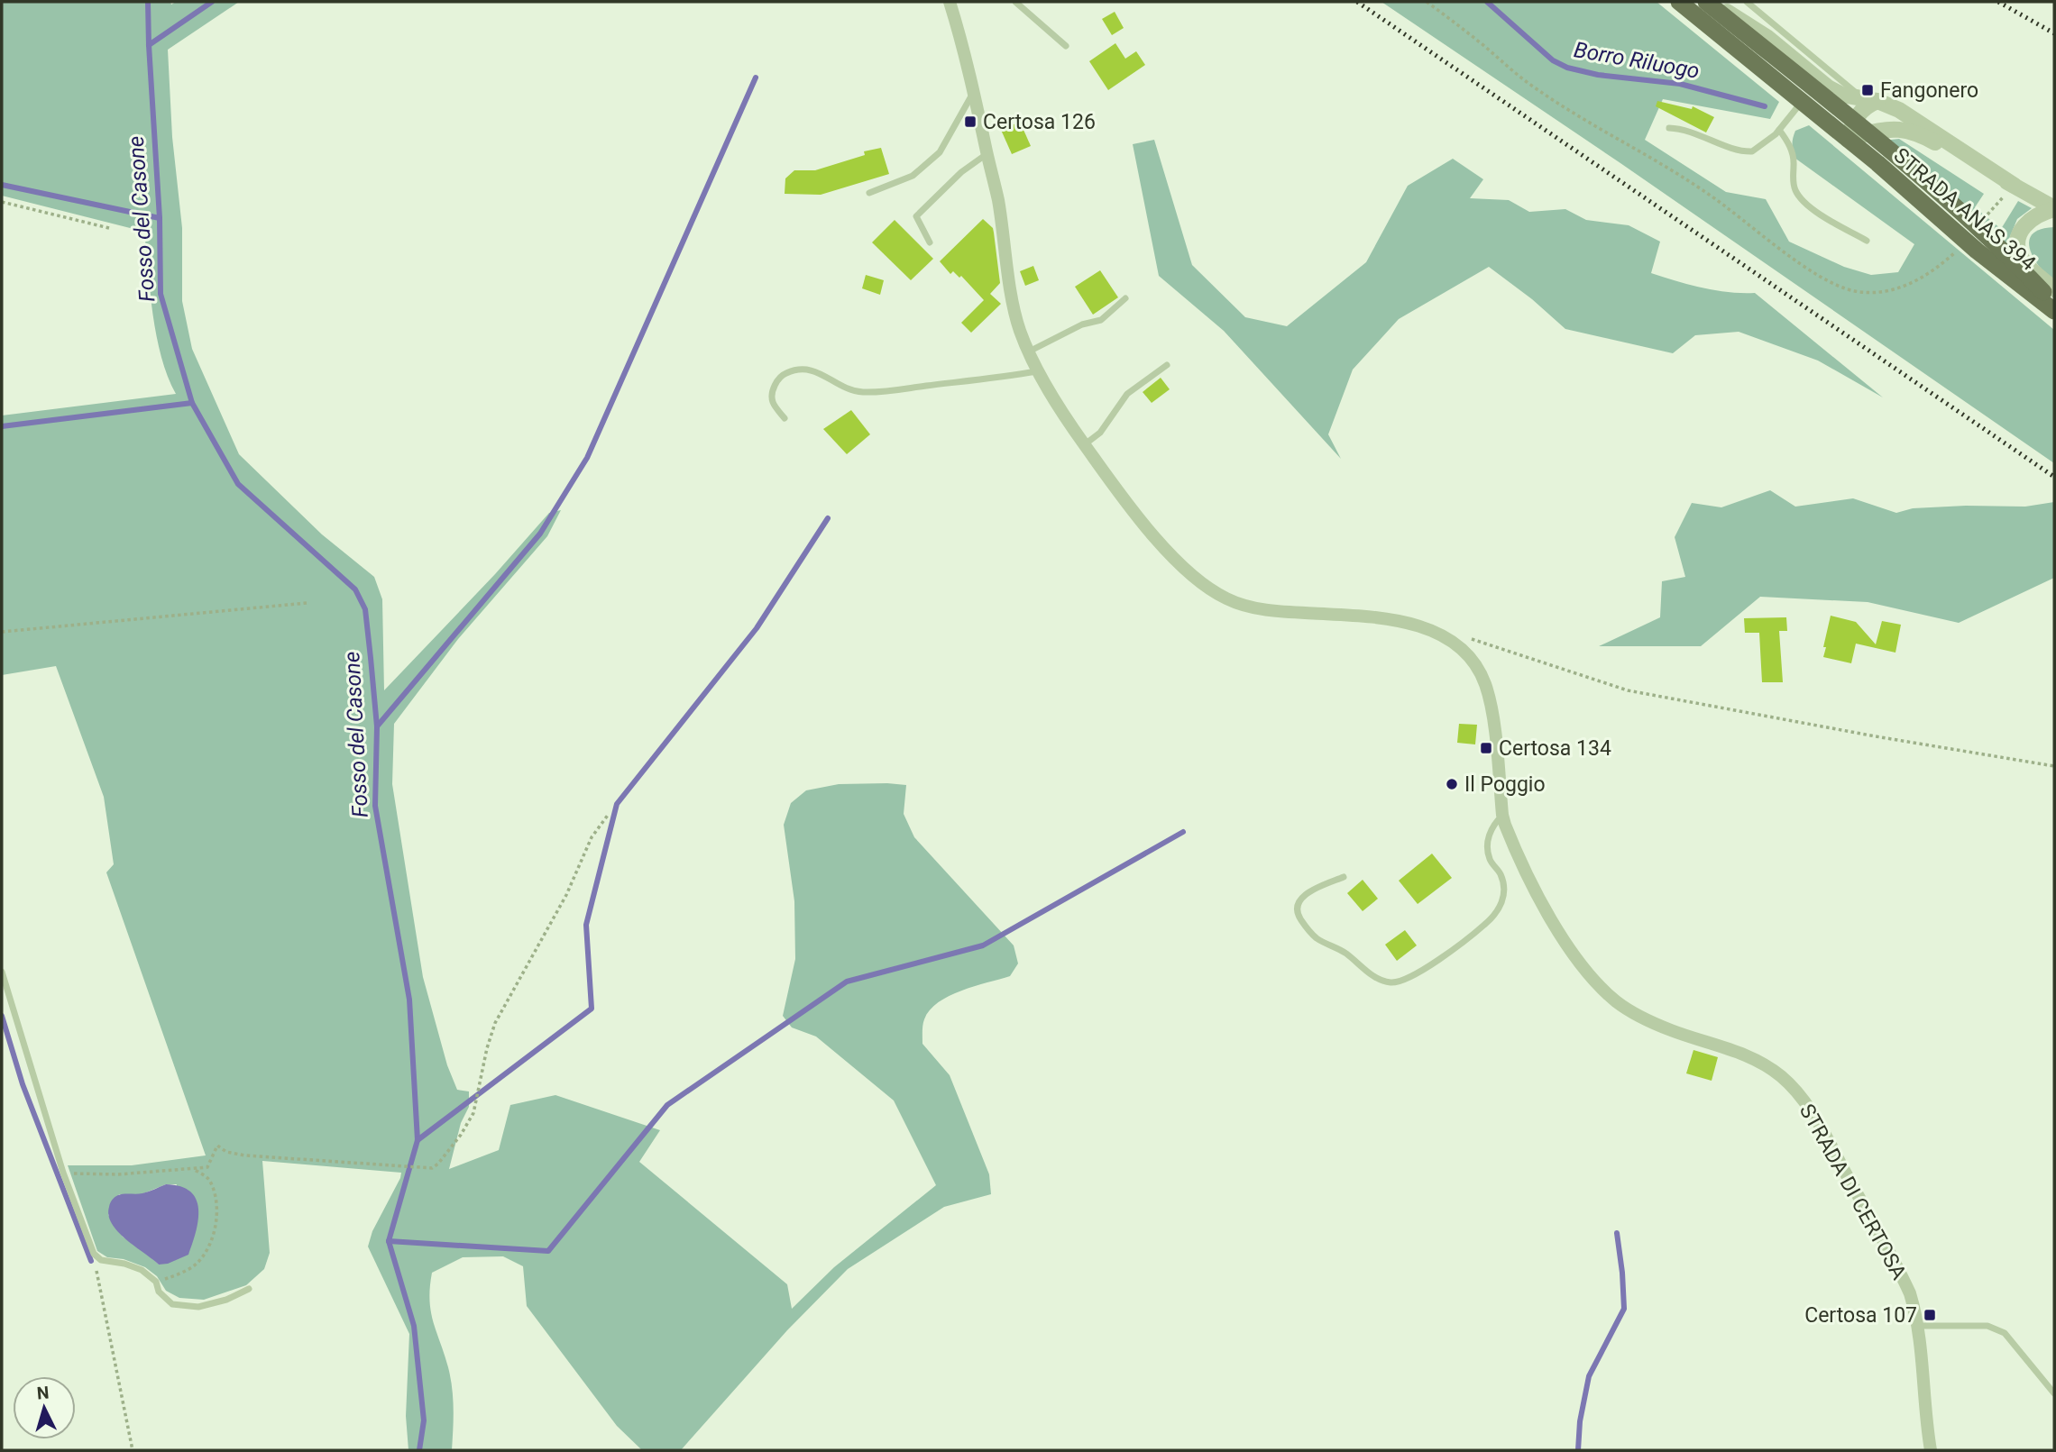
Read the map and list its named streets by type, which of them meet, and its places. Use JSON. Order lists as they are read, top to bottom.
{
  "streets": {
    "main road": ["STRADA ANAS 394"],
    "street": ["STRADA DI CERTOSA"]
  },
  "water": ["Borro Riluogo", "Fosso del Casone"],
  "places": {
    "transit": [
      "Fangonero",
      "Certosa 126",
      "Certosa 134",
      "Certosa 107"
    ],
    "other": ["Il Poggio"]
  },
  "north": "top"
}
